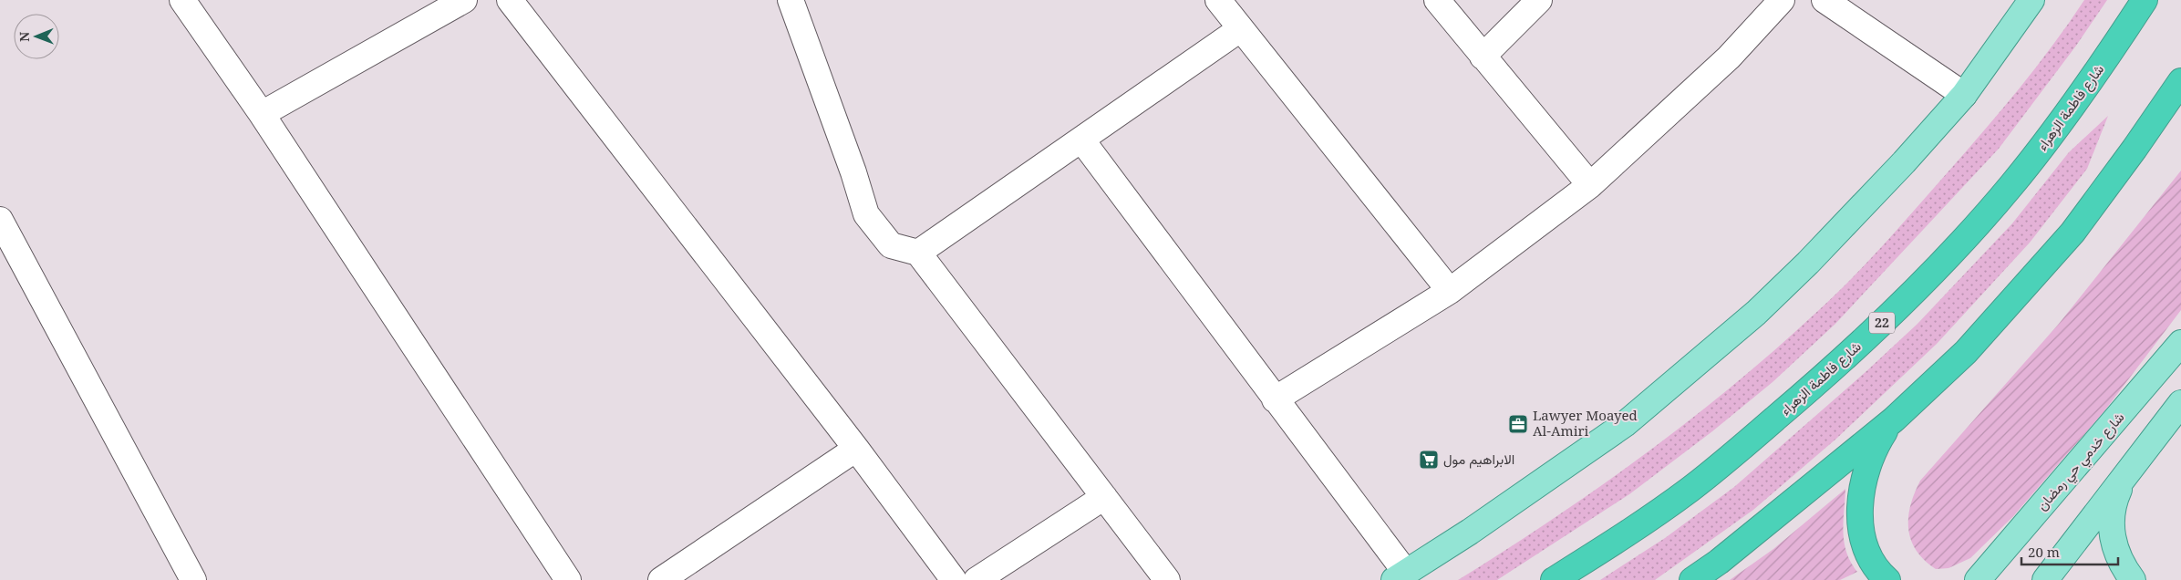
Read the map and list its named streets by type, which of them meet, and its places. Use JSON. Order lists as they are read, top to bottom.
{
  "streets": {
    "highway": ["شارع فاطمة الزهراء", "22"],
    "main road": ["شارع خدمي حي رمضان"]
  },
  "places": {
    "office": ["Lawyer Moayed Al-Amiri"],
    "supermarket": ["الابراهيم مول"]
  },
  "scale_bar": "20 m",
  "north": "left"
}
